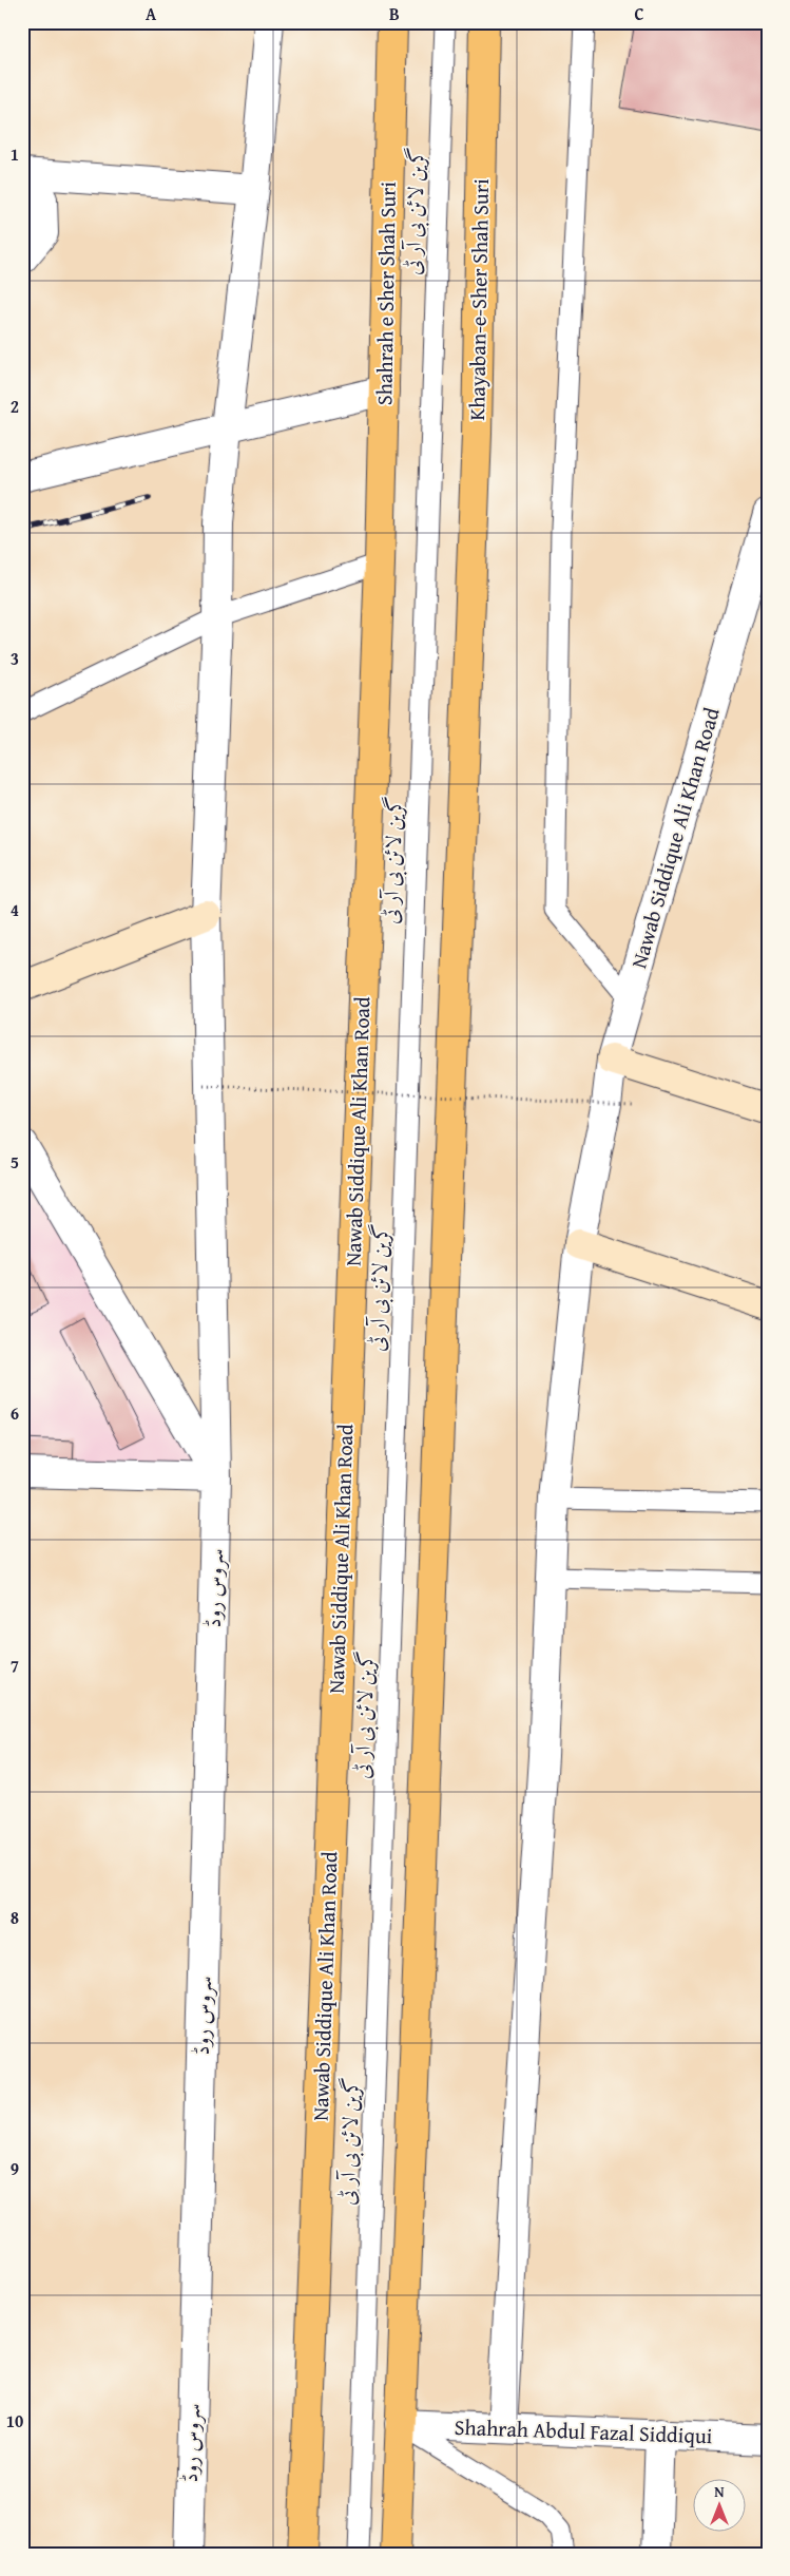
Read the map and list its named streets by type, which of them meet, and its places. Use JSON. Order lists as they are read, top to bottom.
{
  "streets": {
    "main road": ["Shahrah e Sher Shah Suri", "Khayaban-e-Sher Shah Suri", "Nawab Siddique Ali Khan Road"],
    "street": ["سروس روڈ", "Shahrah Abdul Fazal Siddiqui"],
    "lane": ["گرین لائن بی آر ٹی"]
  },
  "crossings": [
    ["Shahrah e Sher Shah Suri", "Nawab Siddique Ali Khan Road"],
    ["Khayaban-e-Sher Shah Suri", "Shahrah Abdul Fazal Siddiqui"],
    ["Nawab Siddique Ali Khan Road", "Shahrah Abdul Fazal Siddiqui"]
  ],
  "north": "top",
  "grid": {
    "columns": ["A", "B", "C"],
    "rows": [
      "1",
      "2",
      "3",
      "4",
      "5",
      "6",
      "7",
      "8",
      "9",
      "10"
    ]
  }
}
